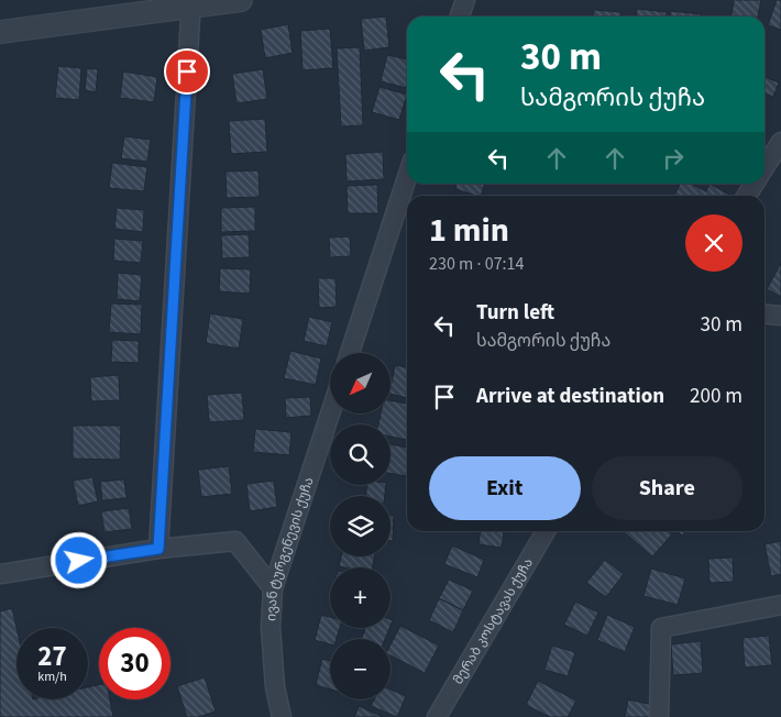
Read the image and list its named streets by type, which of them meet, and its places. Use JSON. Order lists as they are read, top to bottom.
{
  "streets": {
    "street": ["ივან ტურგენევის ქუჩა", "მერაბ კოსტავას ქუჩა"]
  },
  "north": "bottom left",
  "page": {
    "turn": ["30 m", "სამგორის ქუჩა"],
    "heading": ["1 min", "230 m · 07:14"],
    "list": [
      {
        "name": "Turn left",
        "note": "სამგორის ქუჩა",
        "value": "30 m"
      },
      {
        "name": "Arrive at destination",
        "value": "200 m"
      }
    ],
    "map_buttons": ["+", "−"],
    "buttons": ["Exit", "Share"],
    "speed": "27 km/h",
    "limit": "30"
  }
}
